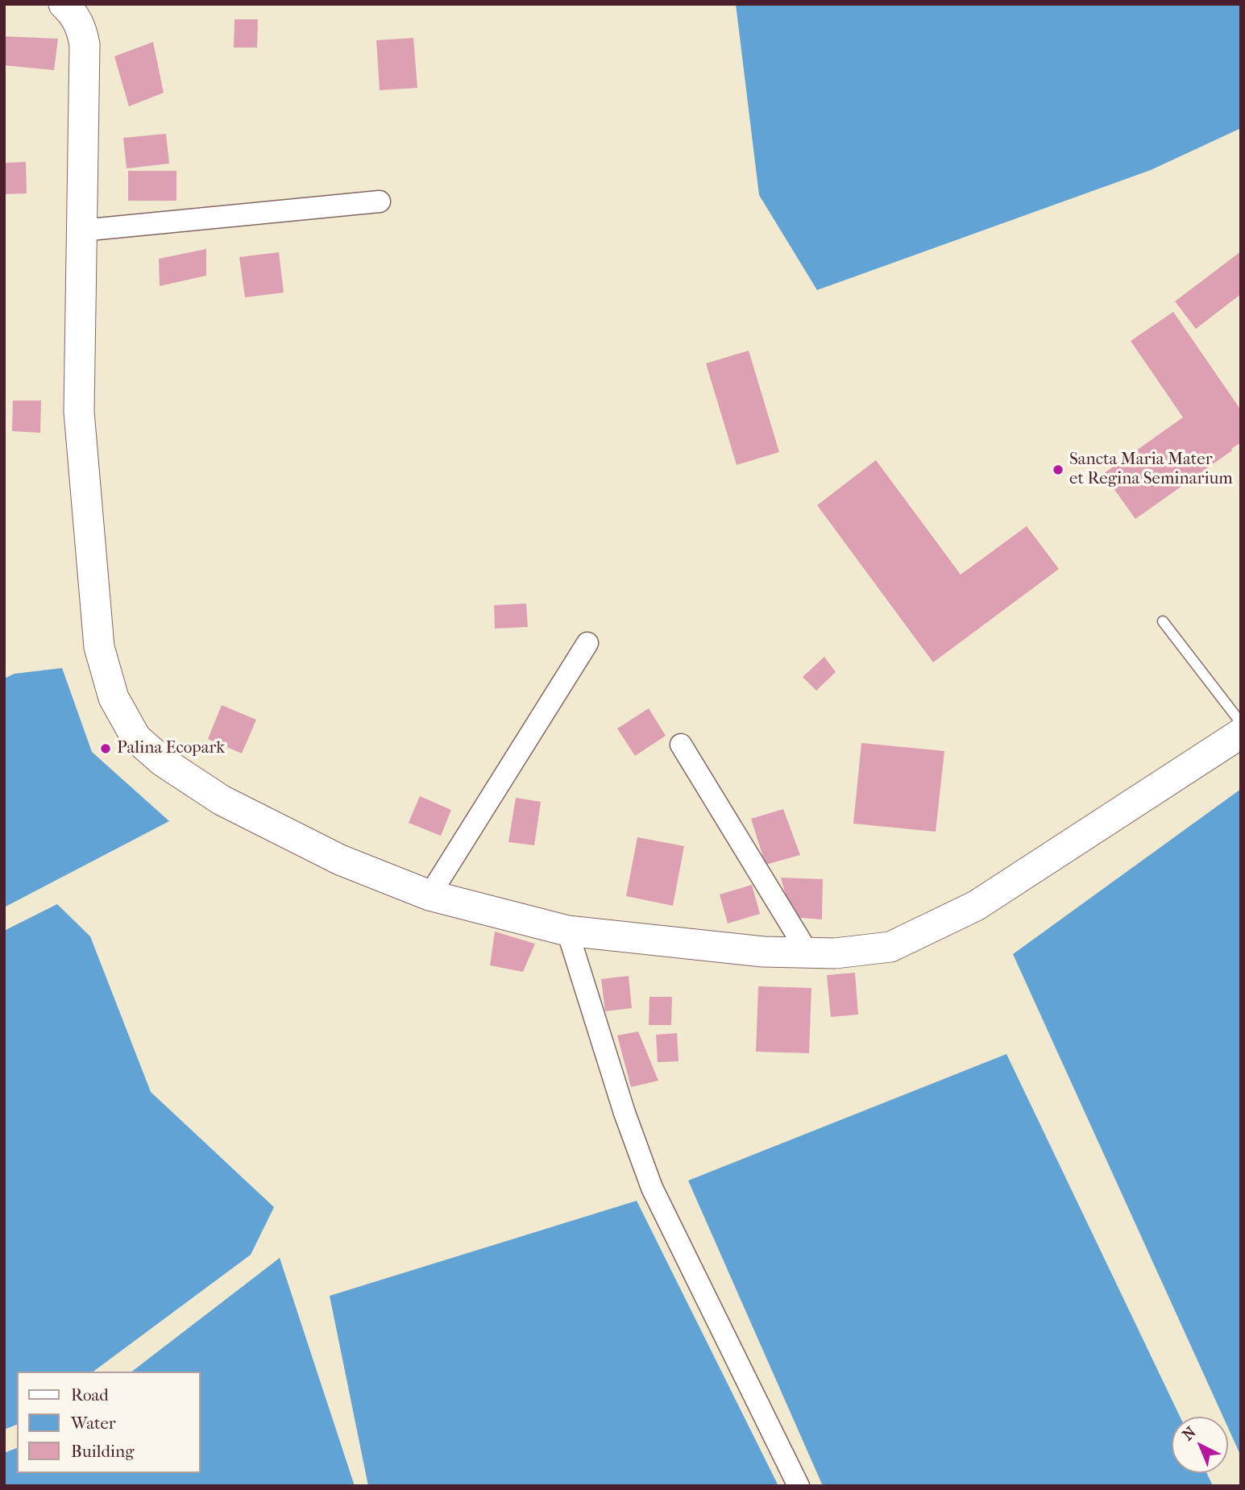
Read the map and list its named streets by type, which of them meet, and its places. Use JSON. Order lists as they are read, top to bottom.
{
  "places": ["Sancta Maria Mater et Regina Seminarium", "Palina Ecopark"],
  "legend": ["Road", "Water", "Building"],
  "north": "top left"
}
